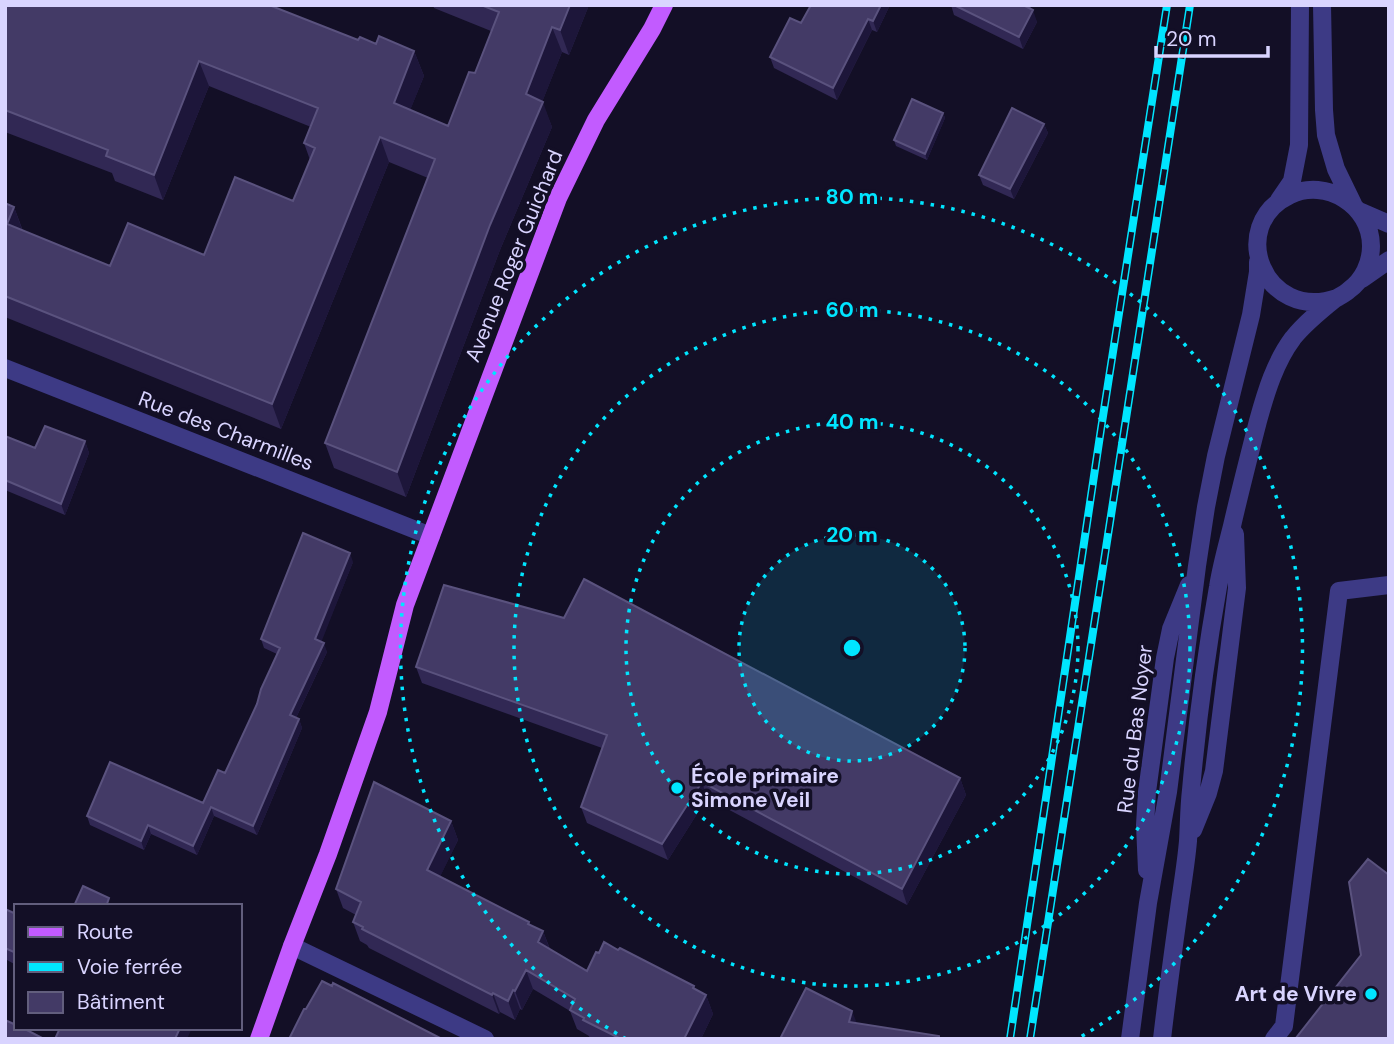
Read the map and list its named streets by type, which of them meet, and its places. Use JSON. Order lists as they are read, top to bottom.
{
  "streets": {
    "main road": ["Avenue Roger Guichard"],
    "street": ["Rue des Charmilles", "Rue du Bas Noyer"]
  },
  "crossings": [
    ["Avenue Roger Guichard", "Rue des Charmilles"]
  ],
  "places": ["École primaire Simone Veil", "Art de Vivre"],
  "legend": ["Route", "Voie ferrée", "Bâtiment"],
  "scale_bar": "20 m",
  "rings": [
    "80 m",
    "60 m",
    "40 m",
    "20 m"
  ]
}
